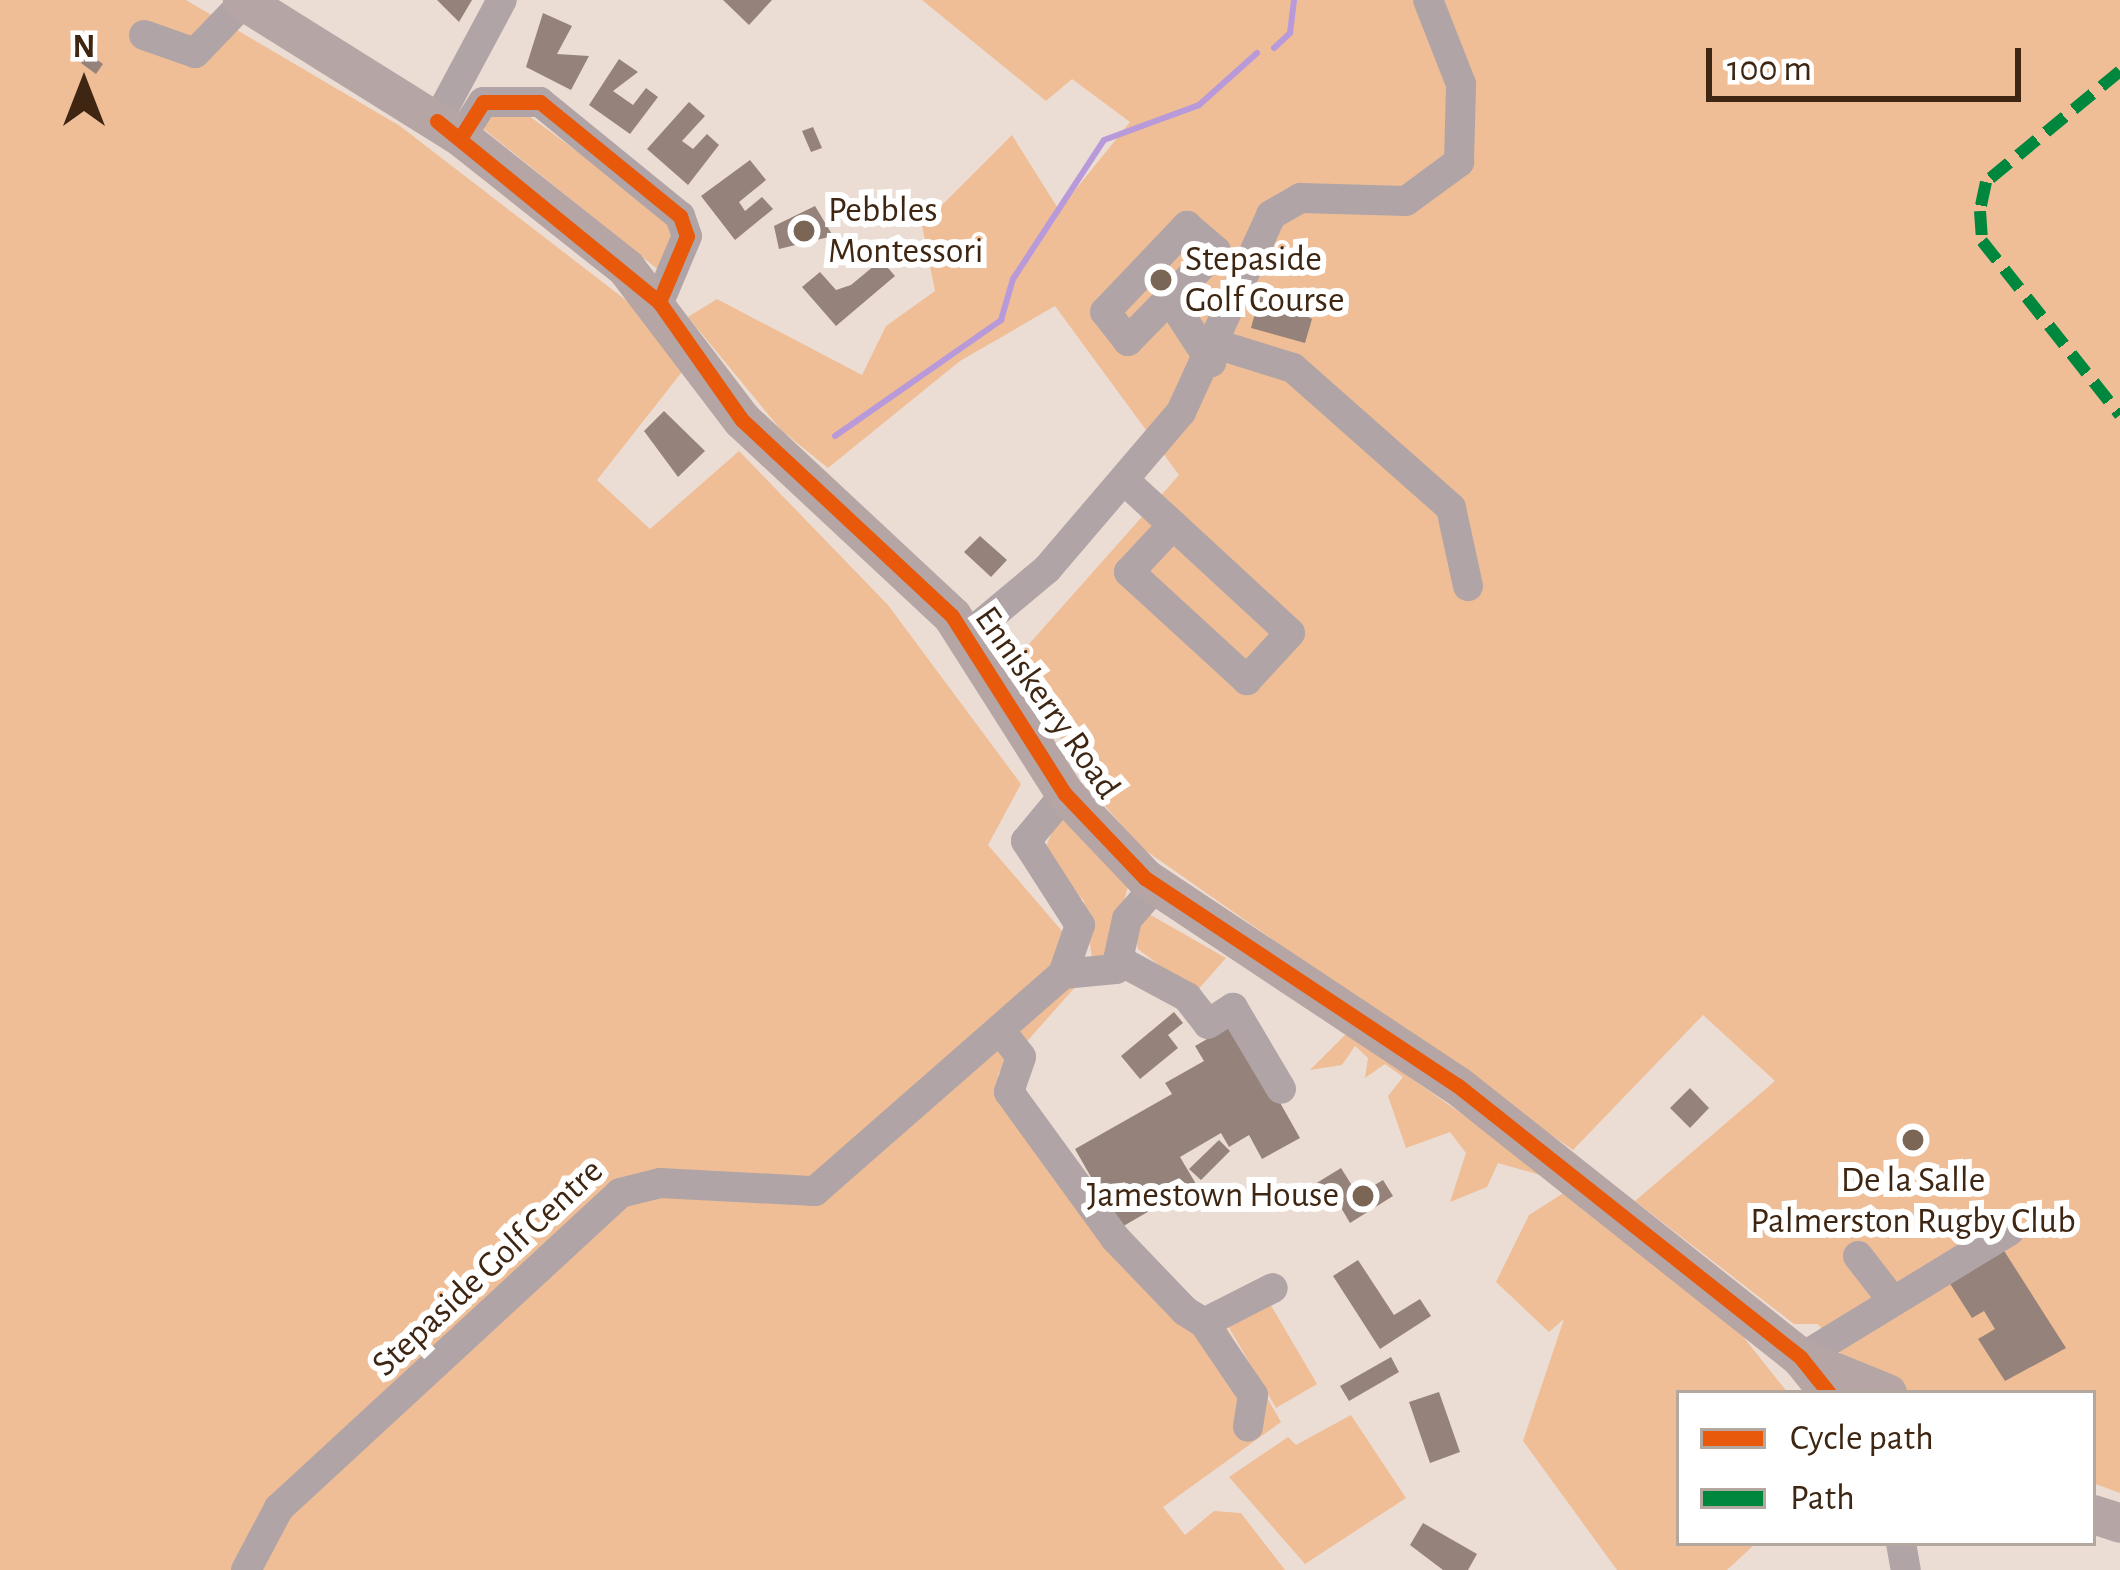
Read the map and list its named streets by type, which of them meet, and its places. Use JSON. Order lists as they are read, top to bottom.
{
  "streets": {
    "main road": ["Enniskerry Road"],
    "street": ["Stepaside Golf Centre"]
  },
  "places": [
    "Pebbles Montessori",
    "Stepaside Golf Course",
    "De la Salle Palmerston Rugby Club",
    "Jamestown House"
  ],
  "legend": ["Cycle path", "Path"],
  "scale_bar": "100 m",
  "north": "top"
}
